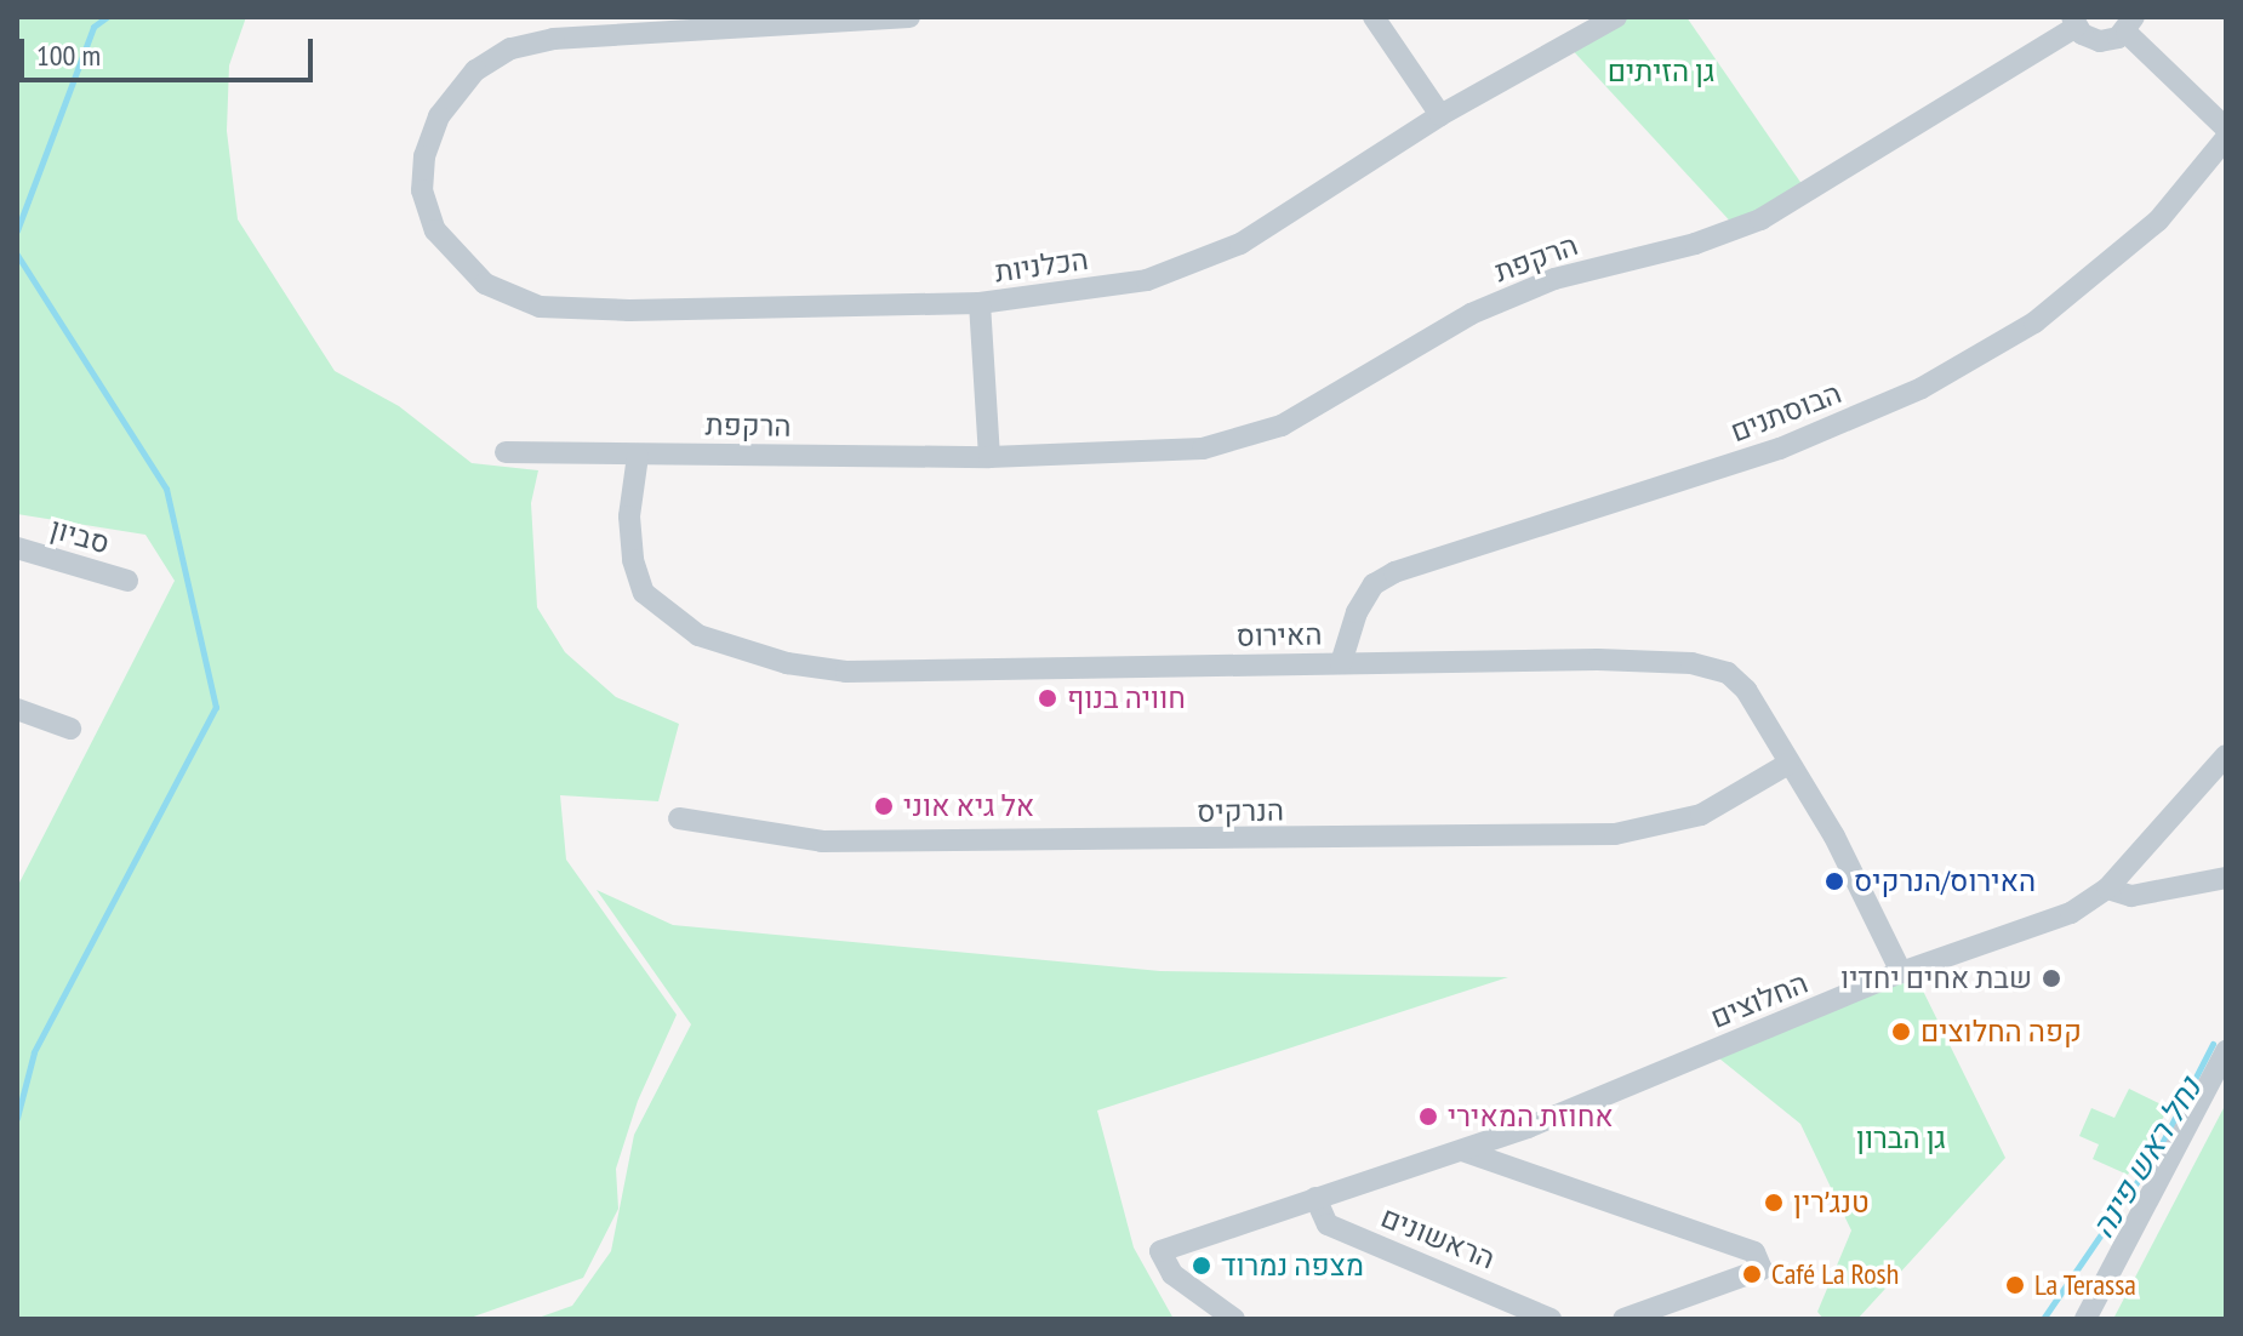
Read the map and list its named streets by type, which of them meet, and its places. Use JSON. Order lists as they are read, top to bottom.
{
  "streets": {
    "street": [
      "הרקפת",
      "הכלניות",
      "הבוסתנים",
      "סביון",
      "האירוס",
      "הנרקיס",
      "החלוצים",
      "הראשונים"
    ]
  },
  "crossings": [
    ["הרקפת", "האירוס"],
    ["הבוסתנים", "האירוס"],
    ["האירוס", "הנרקיס"],
    ["האירוס", "החלוצים"],
    ["החלוצים", "הראשונים"]
  ],
  "water": ["נחל ראש פינה"],
  "parks": ["גן הזיתים", "גן הברון"],
  "places": [
    "חוויה בנוף",
    "אל גיא אוני",
    "האירוס/הנרקיס",
    "שבת אחים יחדיו",
    "קפה החלוצים",
    "אחוזת המאירי",
    "טנג׳רין",
    "מצפה נמרוד",
    "Café La Rosh",
    "La Terassa"
  ],
  "scale_bar": "100 m"
}
